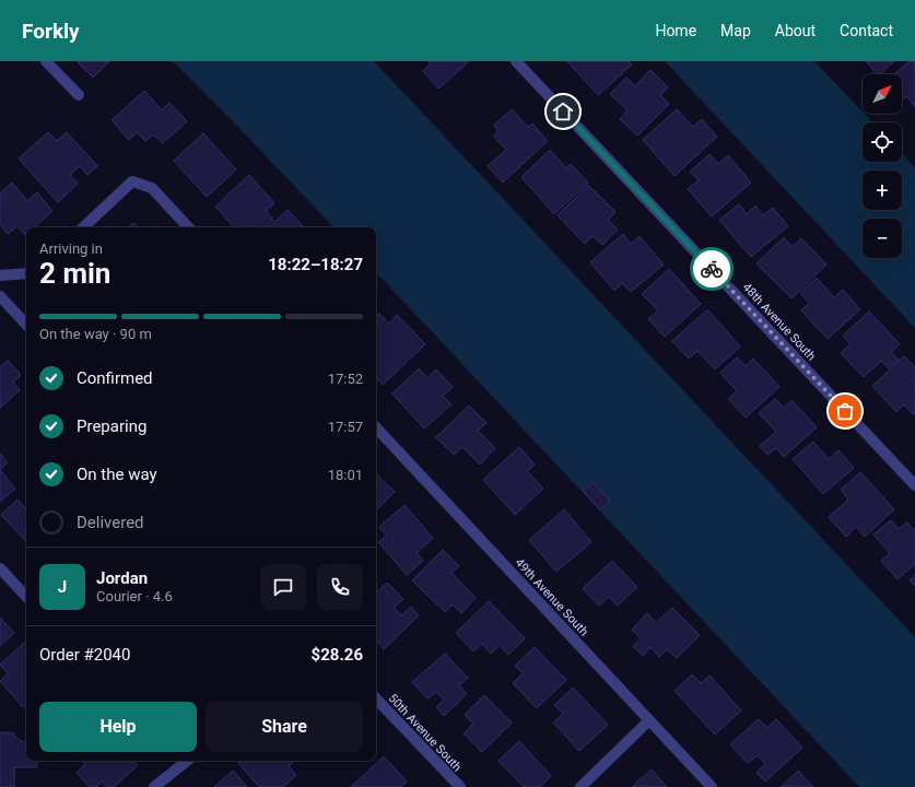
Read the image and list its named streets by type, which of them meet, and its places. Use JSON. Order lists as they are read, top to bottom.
{
  "streets": {
    "street": ["48th Avenue South", "49th Avenue South", "50th Avenue South"]
  },
  "north": "top right",
  "page": {
    "header": "Forkly",
    "nav": [
      "Home",
      "Map",
      "About",
      "Contact"
    ],
    "map_buttons": ["+", "−"],
    "heading": ["2 min", "Arriving in", "18:22–18:27"],
    "panel": [
      "Jordan",
      "Courier · 4.6",
      "Order #2040",
      "$28.26"
    ],
    "bar": "On the way · 90 m",
    "list": [
      ["Confirmed", "17:52"],
      ["Preparing", "17:57"],
      ["On the way", "18:01"],
      "Delivered"
    ],
    "round": "J",
    "buttons": ["Help", "Share"]
  }
}
